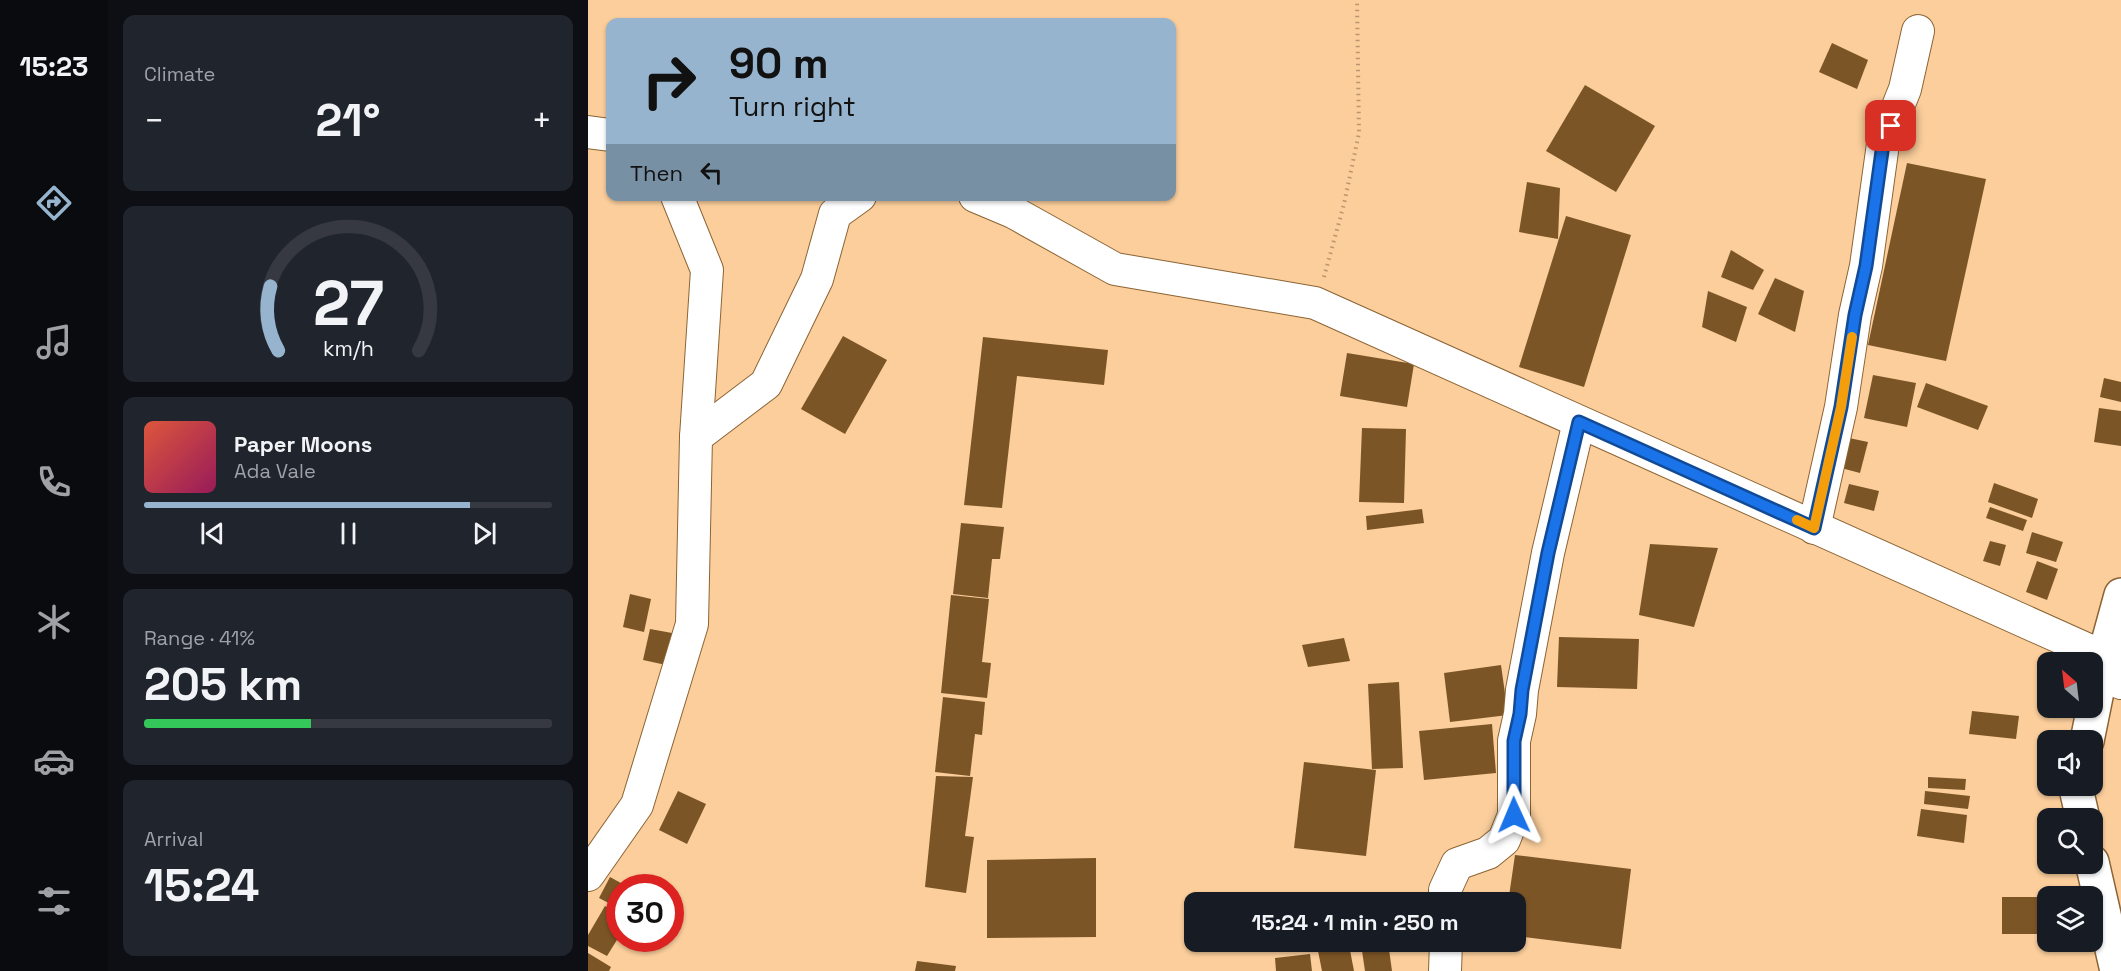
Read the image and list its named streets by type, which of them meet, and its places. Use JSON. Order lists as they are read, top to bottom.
{
  "north": "top left",
  "page": {
    "tabs": "15:23",
    "tile": [
      "Climate",
      ["Range · 41%", "205 km"],
      ["Arrival", "15:24"]
    ],
    "turn": ["90 m", "Turn right"],
    "heat": ["−", "21°", "+"],
    "then": "Then",
    "song": ["Paper Moons", "Ada Vale"],
    "limit": "30",
    "trip": "15:24 · 1 min · 250 m",
    "gauge": ["27", "km/h"]
  }
}
